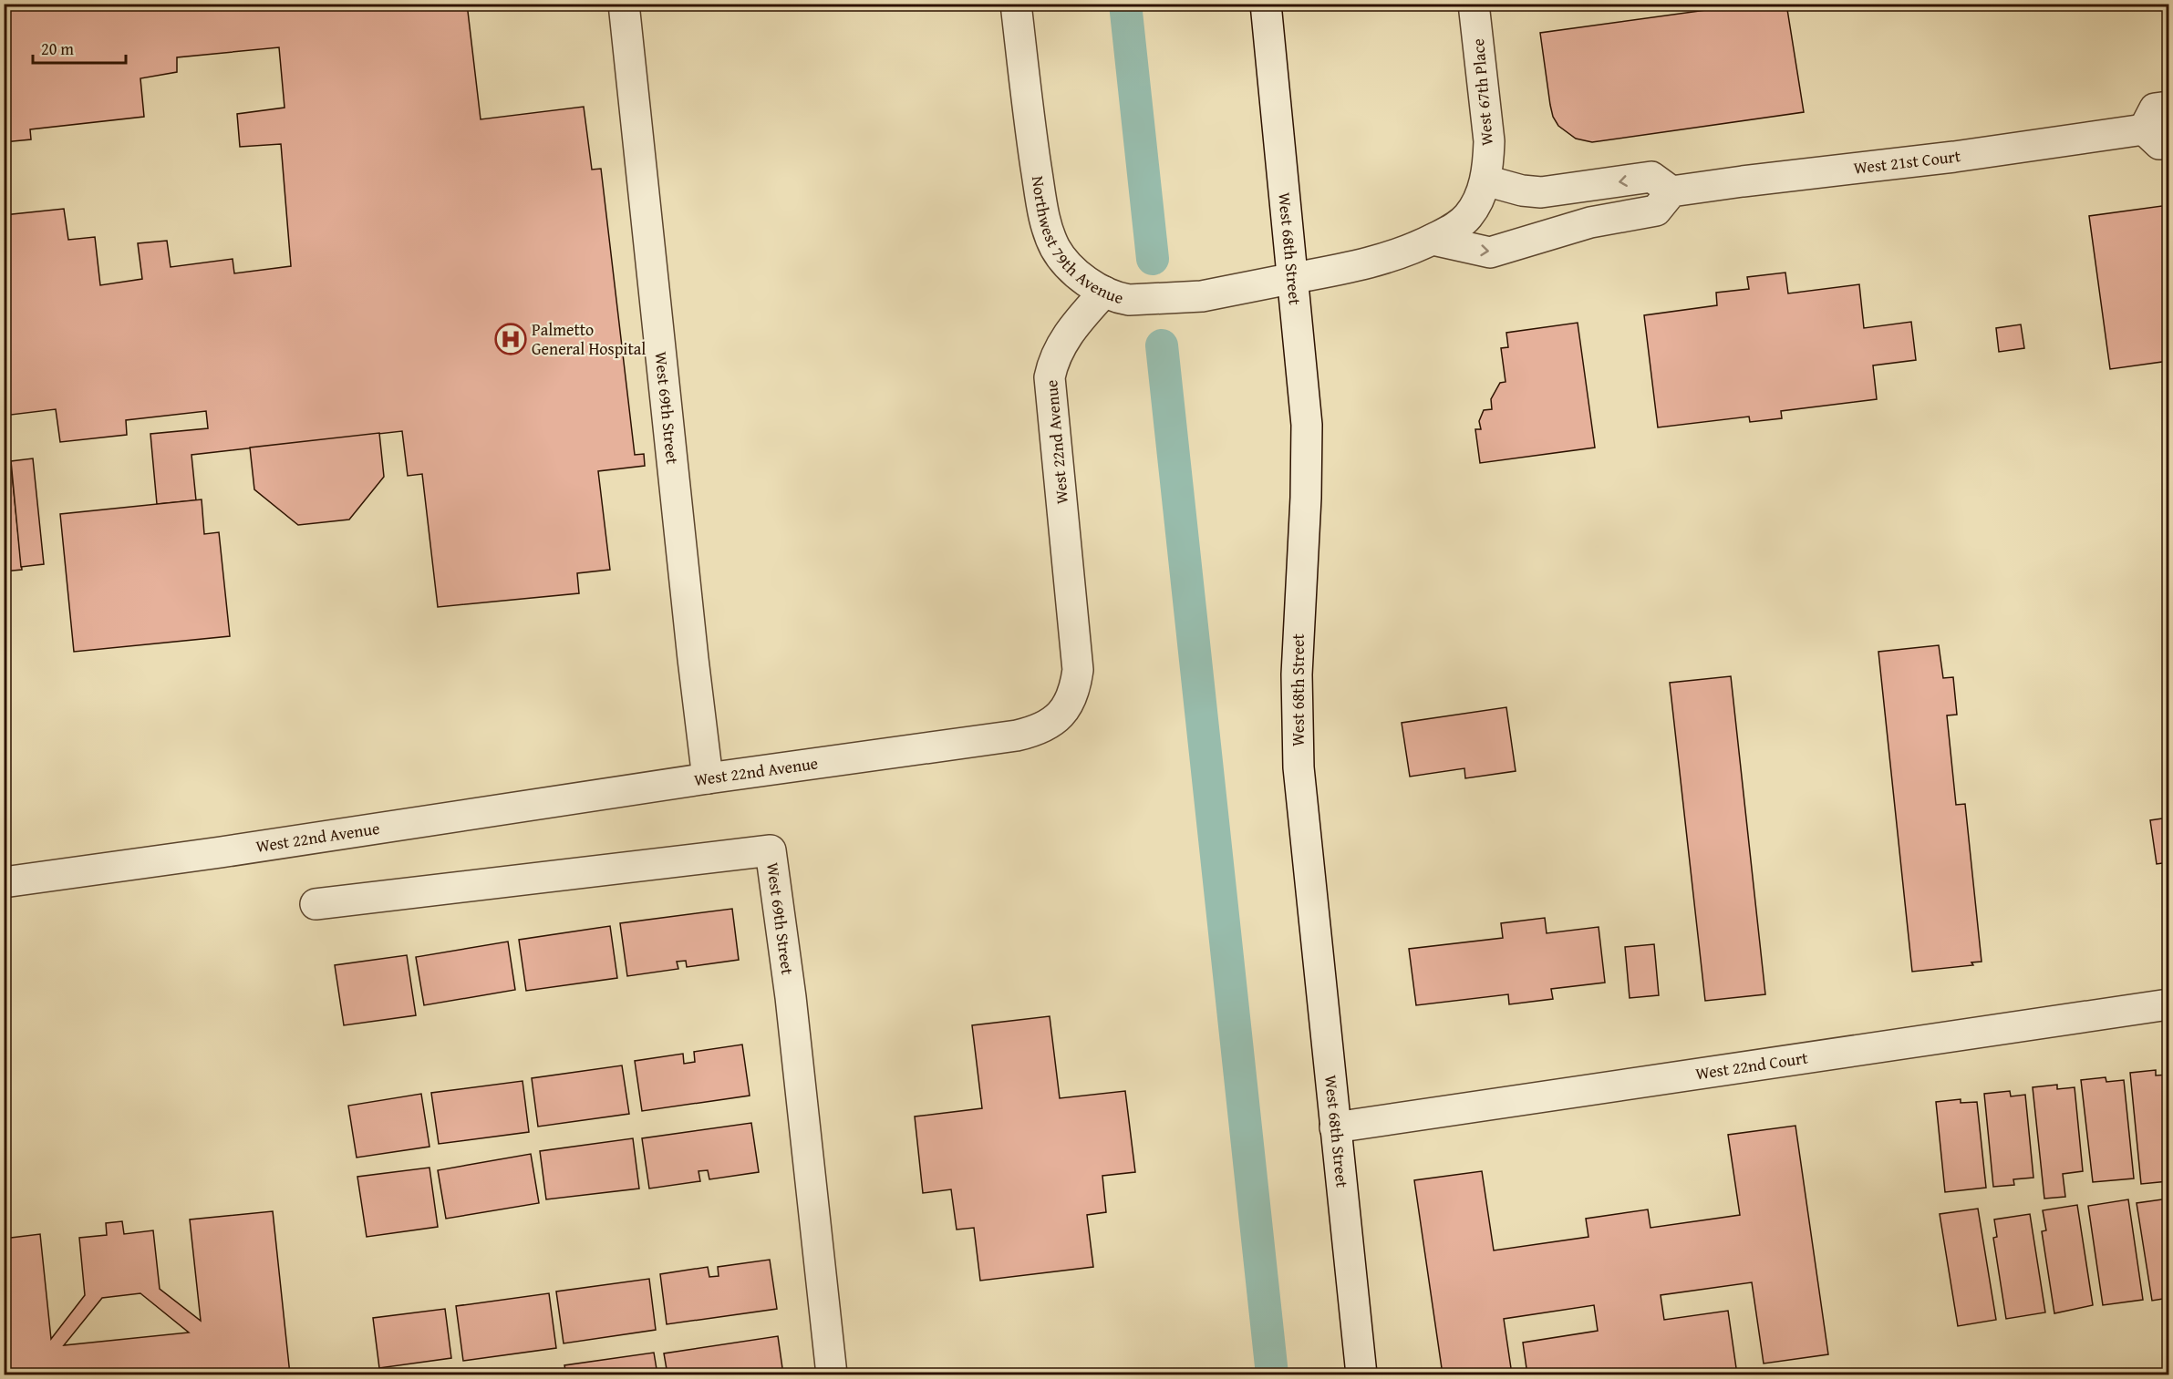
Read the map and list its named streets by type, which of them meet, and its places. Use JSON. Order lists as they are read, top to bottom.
{
  "streets": {
    "street": [
      "West 67th Place",
      "West 21st Court",
      "Northwest 79th Avenue",
      "West 68th Street",
      "West 69th Street",
      "West 22nd Avenue",
      "West 22nd Court"
    ]
  },
  "crossings": [
    ["Northwest 79th Avenue", "West 68th Street"],
    ["Northwest 79th Avenue", "West 22nd Avenue"],
    ["West 68th Street", "West 22nd Court"],
    ["West 69th Street", "West 22nd Avenue"]
  ],
  "places": {
    "hospital": ["Palmetto General Hospital"]
  },
  "scale_bar": "20 m"
}
